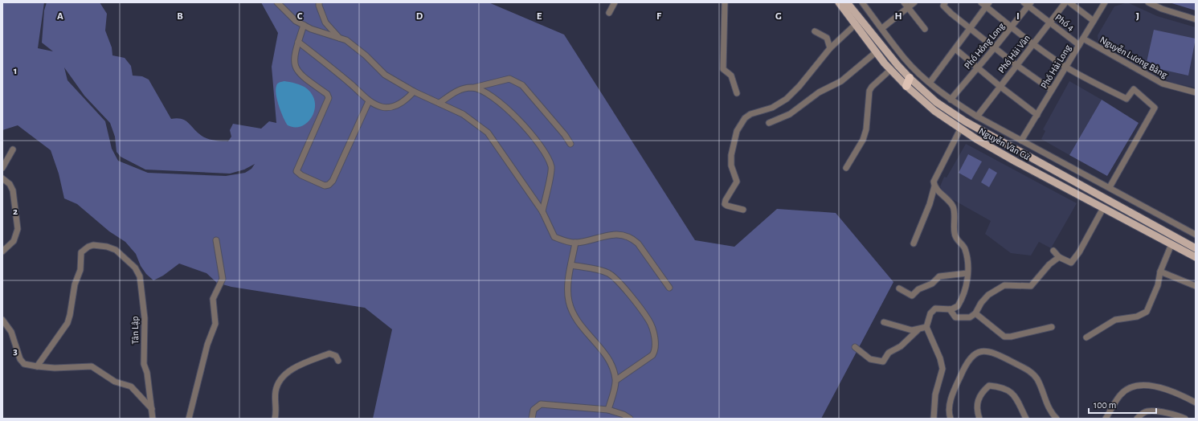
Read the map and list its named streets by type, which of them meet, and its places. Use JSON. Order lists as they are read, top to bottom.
{
  "streets": {
    "main road": ["Nguyễn Văn Cừ"],
    "street": [
      "Phố 4",
      "Phố Hồng Long",
      "Phố Hải Vân",
      "Nguyễn Lương Bằng",
      "Phố Hải Long",
      "Tân Lập"
    ]
  },
  "crossings": [
    ["Phố 4", "Phố Hồng Long"],
    ["Phố 4", "Phố Hải Vân"],
    ["Phố 4", "Phố Hải Long"],
    ["Phố Hồng Long", "Nguyễn Văn Cừ"],
    ["Phố Hải Vân", "Nguyễn Văn Cừ"],
    ["Nguyễn Lương Bằng", "Phố Hải Long"],
    ["Phố Hải Long", "Nguyễn Văn Cừ"]
  ],
  "scale_bar": "100 m",
  "grid": {
    "columns": [
      "A",
      "B",
      "C",
      "D",
      "E",
      "F",
      "G",
      "H",
      "I",
      "J"
    ],
    "rows": ["1", "2", "3"]
  }
}
